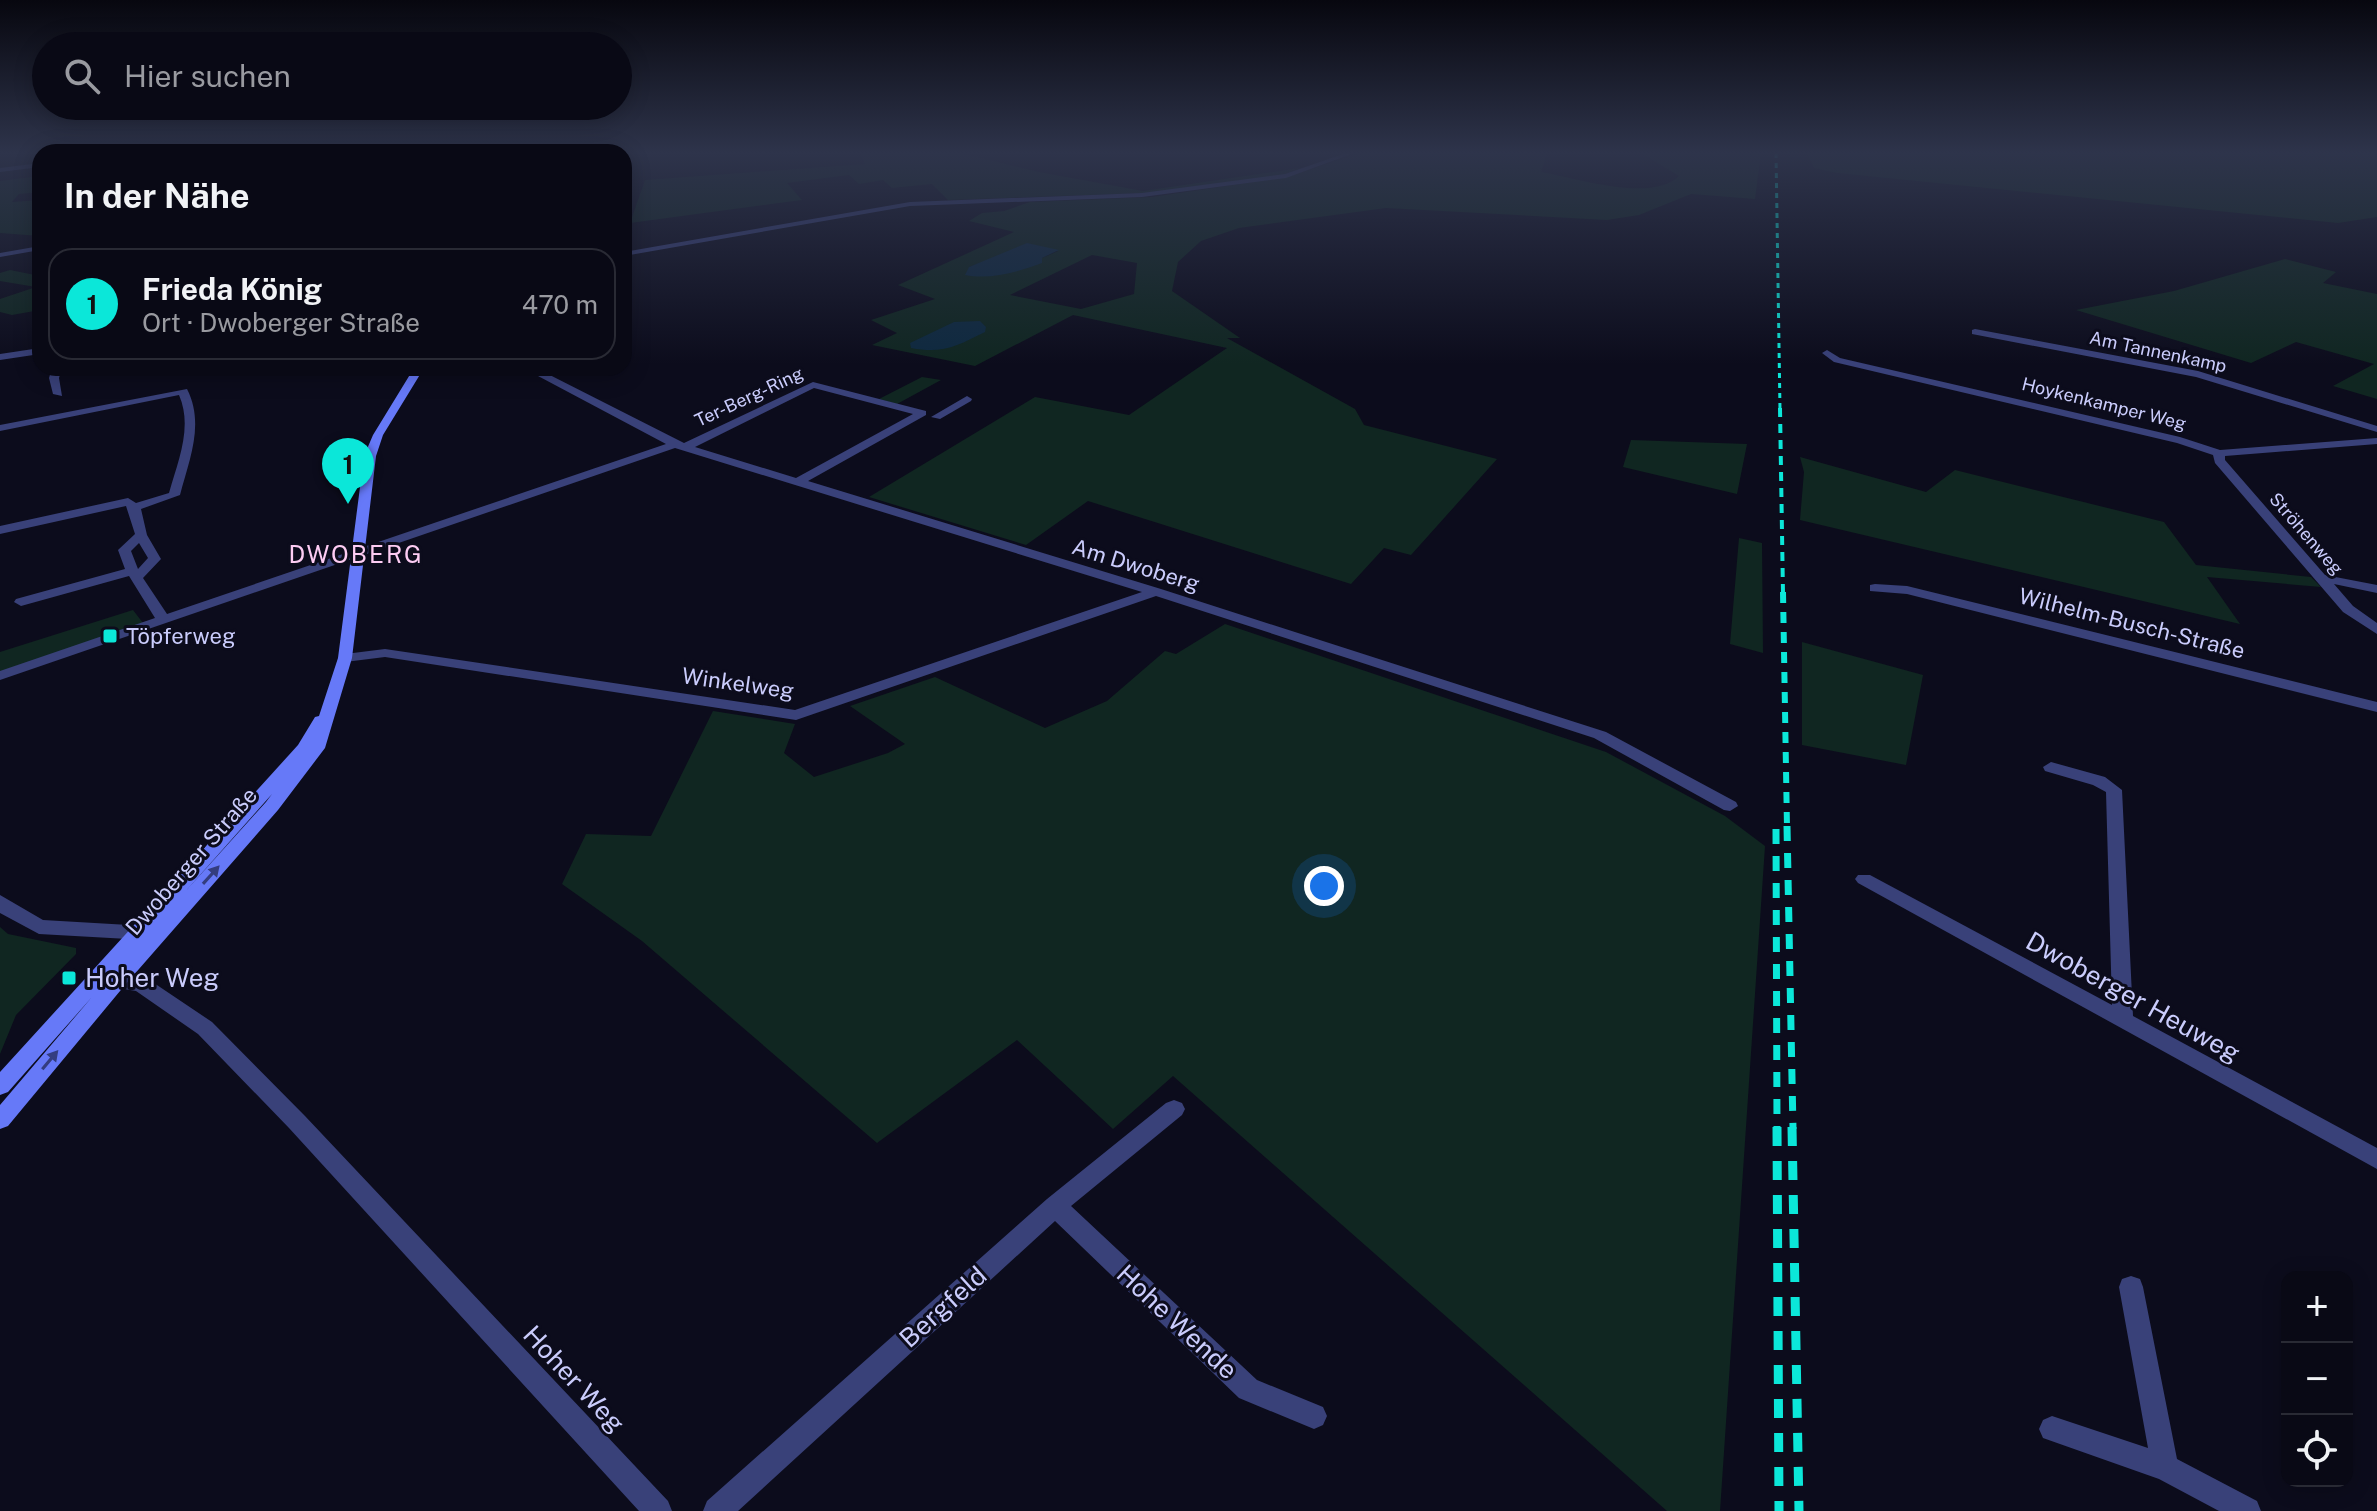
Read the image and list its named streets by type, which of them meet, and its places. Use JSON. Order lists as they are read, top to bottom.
{
  "streets": {
    "street": [
      "Am Tannenkamp",
      "Ter-Berg-Ring",
      "Hoykenkamper Weg",
      "Ströhenweg",
      "Am Dwoberg",
      "Wilhelm-Busch-Straße",
      "Winkelweg",
      "Dwoberger Straße",
      "Dwoberger Heuweg",
      "Bergfeld",
      "Hohe Wende",
      "Hoher Weg"
    ]
  },
  "crossings": [
    ["Ter-Berg-Ring", "Am Dwoberg"],
    ["Hoykenkamper Weg", "Ströhenweg"],
    ["Am Dwoberg", "Winkelweg"],
    ["Winkelweg", "Dwoberger Straße"],
    ["Dwoberger Straße", "Hoher Weg"],
    ["Bergfeld", "Hohe Wende"]
  ],
  "districts": ["DWOBERG"],
  "places": {
    "transit": ["Töpferweg", "Hoher Weg"]
  },
  "page": {
    "search": "Hier suchen",
    "heading": "In der Nähe",
    "list": [
      {
        "mark": "1",
        "name": "Frieda König",
        "note": "Ort · Dwoberger Straße",
        "value": "470 m"
      }
    ],
    "pins": "1",
    "map_buttons": ["+", "−"]
  }
}
